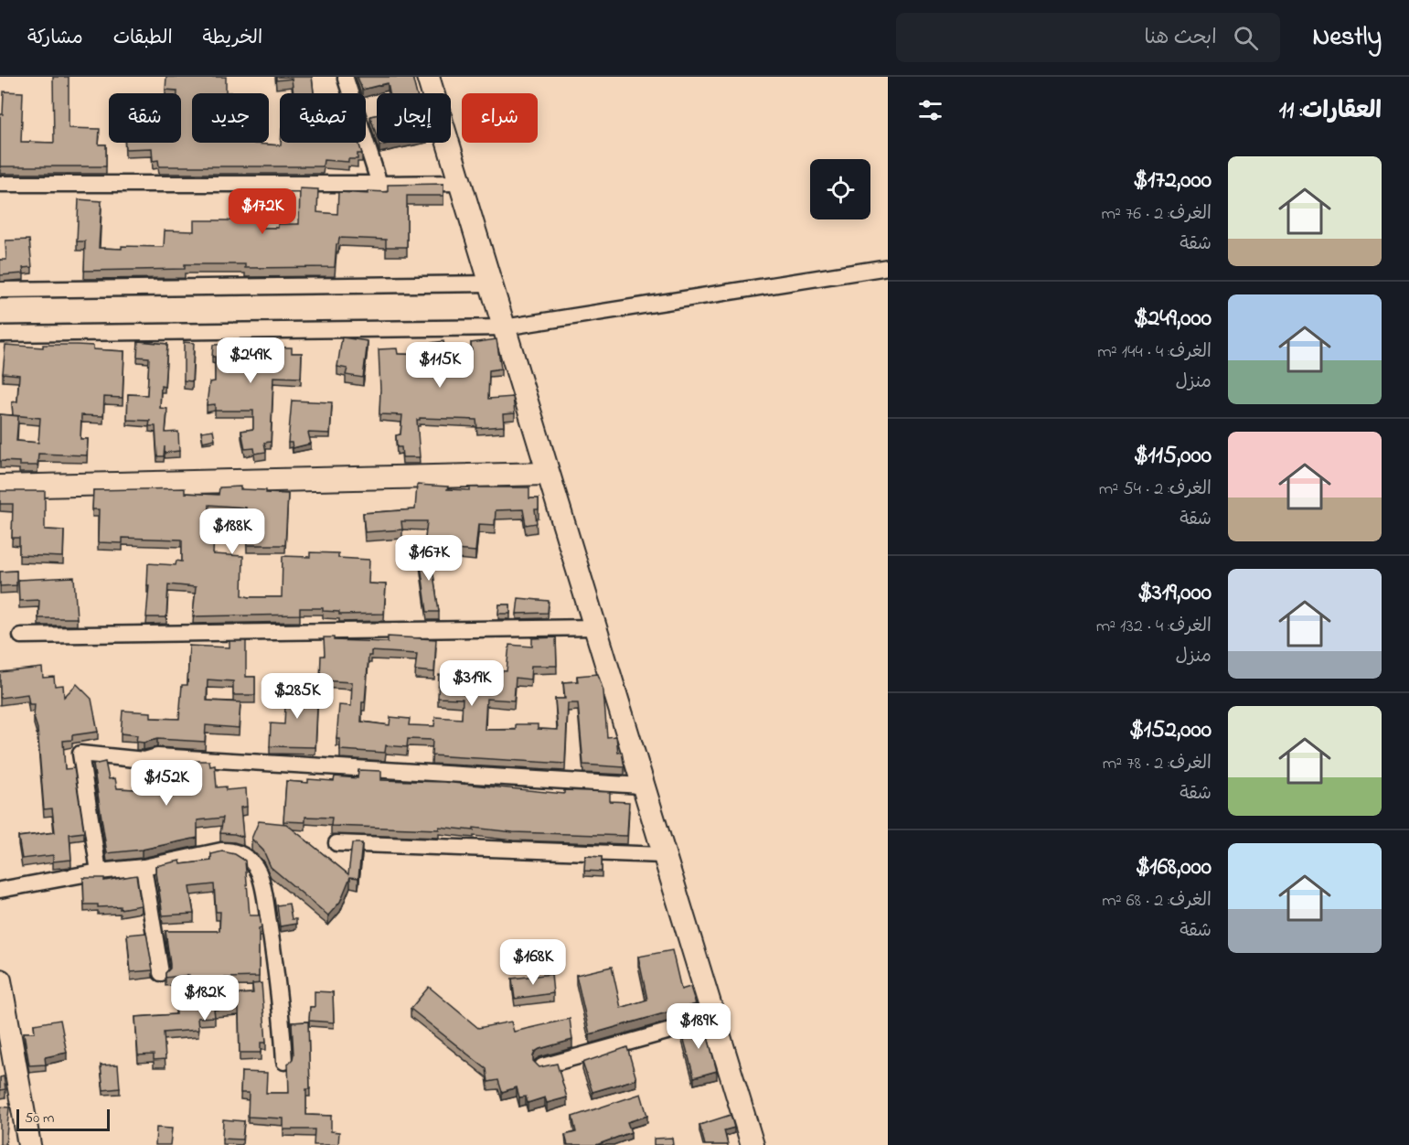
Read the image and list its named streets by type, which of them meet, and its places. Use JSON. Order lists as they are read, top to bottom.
{
  "scale_bar": "50 m",
  "page": {
    "header": "Nestly",
    "search": "ابحث هنا",
    "nav": ["الخريطة", "الطبقات", "مشاركة"],
    "heading": "العقارات: 11",
    "chip": [
      "شراء",
      "إيجار",
      "تصفية",
      "جديد",
      "شقة"
    ],
    "list": [
      {
        "name": "$172,000",
        "note": "الغرف: 2 · 76 m² · شقة"
      },
      {
        "name": "$249,000",
        "note": "الغرف: 4 · 144 m² · منزل"
      },
      {
        "name": "$115,000",
        "note": "الغرف: 2 · 54 m² · شقة"
      },
      {
        "name": "$319,000",
        "note": "الغرف: 4 · 132 m² · منزل"
      },
      {
        "name": "$152,000",
        "note": "الغرف: 2 · 78 m² · شقة"
      },
      {
        "name": "$168,000",
        "note": "الغرف: 2 · 68 m² · شقة"
      }
    ],
    "price": [
      "$172K",
      "$249K",
      "$115K",
      "$188K",
      "$167K",
      "$319K",
      "$285K",
      "$152K",
      "$168K",
      "$182K",
      "$189K"
    ],
    "scale": "50 m"
  }
}
